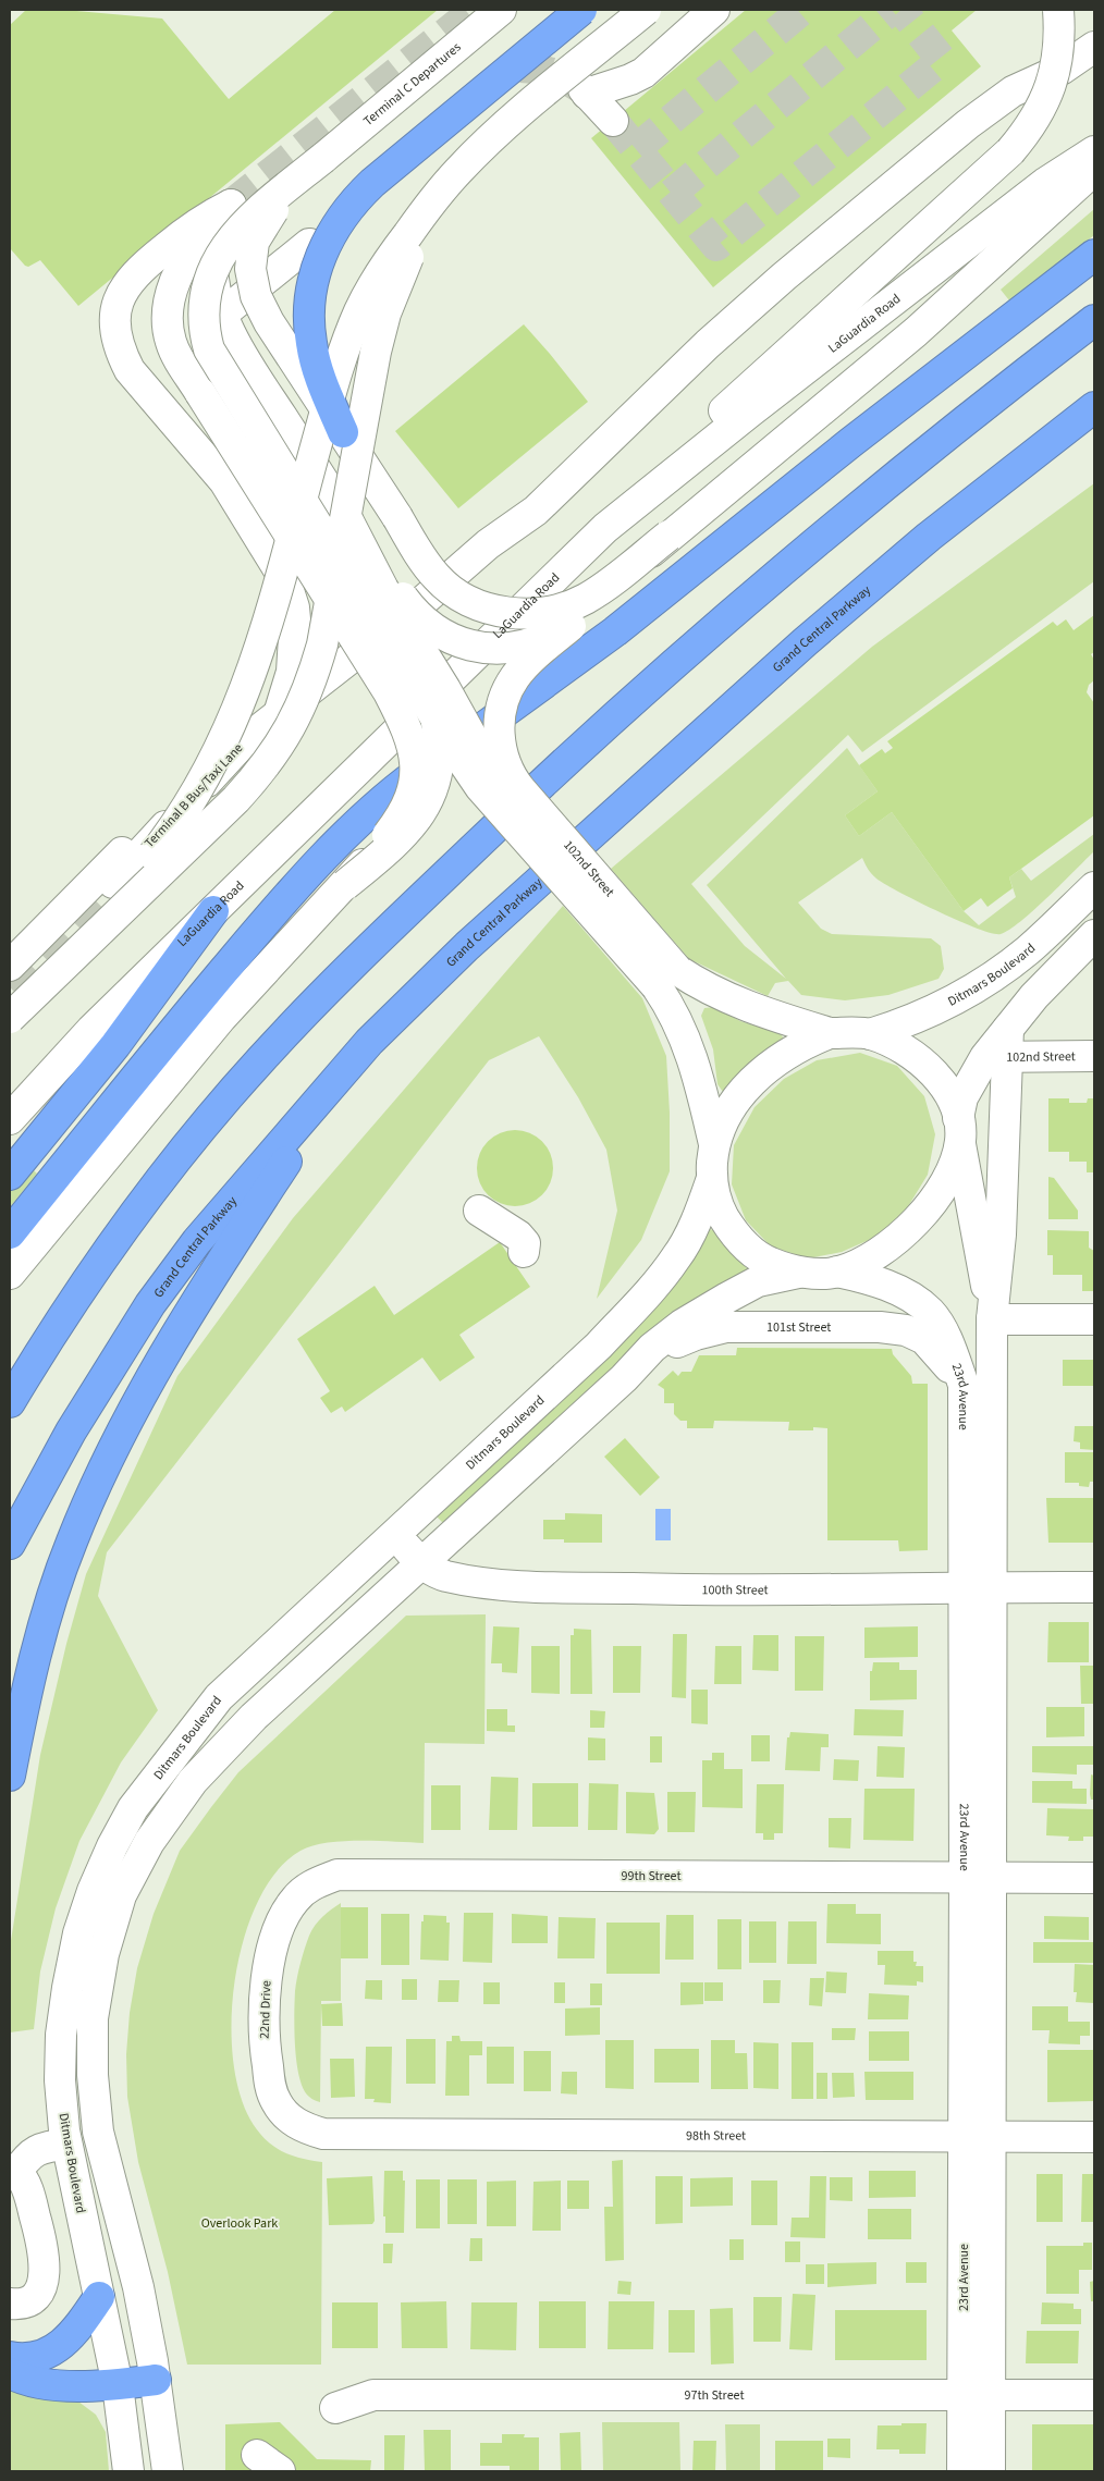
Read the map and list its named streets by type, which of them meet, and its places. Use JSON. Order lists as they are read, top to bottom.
{
  "streets": {
    "highway": ["Grand Central Parkway"],
    "street": [
      "Terminal C Departures",
      "LaGuardia Road",
      "Terminal B Bus/Taxi Lane",
      "102nd Street",
      "Ditmars Boulevard",
      "101st Street",
      "23rd Avenue",
      "100th Street",
      "99th Street",
      "22nd Drive",
      "98th Street",
      "97th Street"
    ]
  },
  "crossings": [
    ["102nd Street", "23rd Avenue"],
    ["Ditmars Boulevard", "100th Street"],
    ["101st Street", "23rd Avenue"],
    ["23rd Avenue", "100th Street"],
    ["23rd Avenue", "99th Street"],
    ["23rd Avenue", "98th Street"],
    ["23rd Avenue", "97th Street"],
    ["99th Street", "22nd Drive"],
    ["22nd Drive", "98th Street"]
  ],
  "parks": ["Overlook Park"]
}
